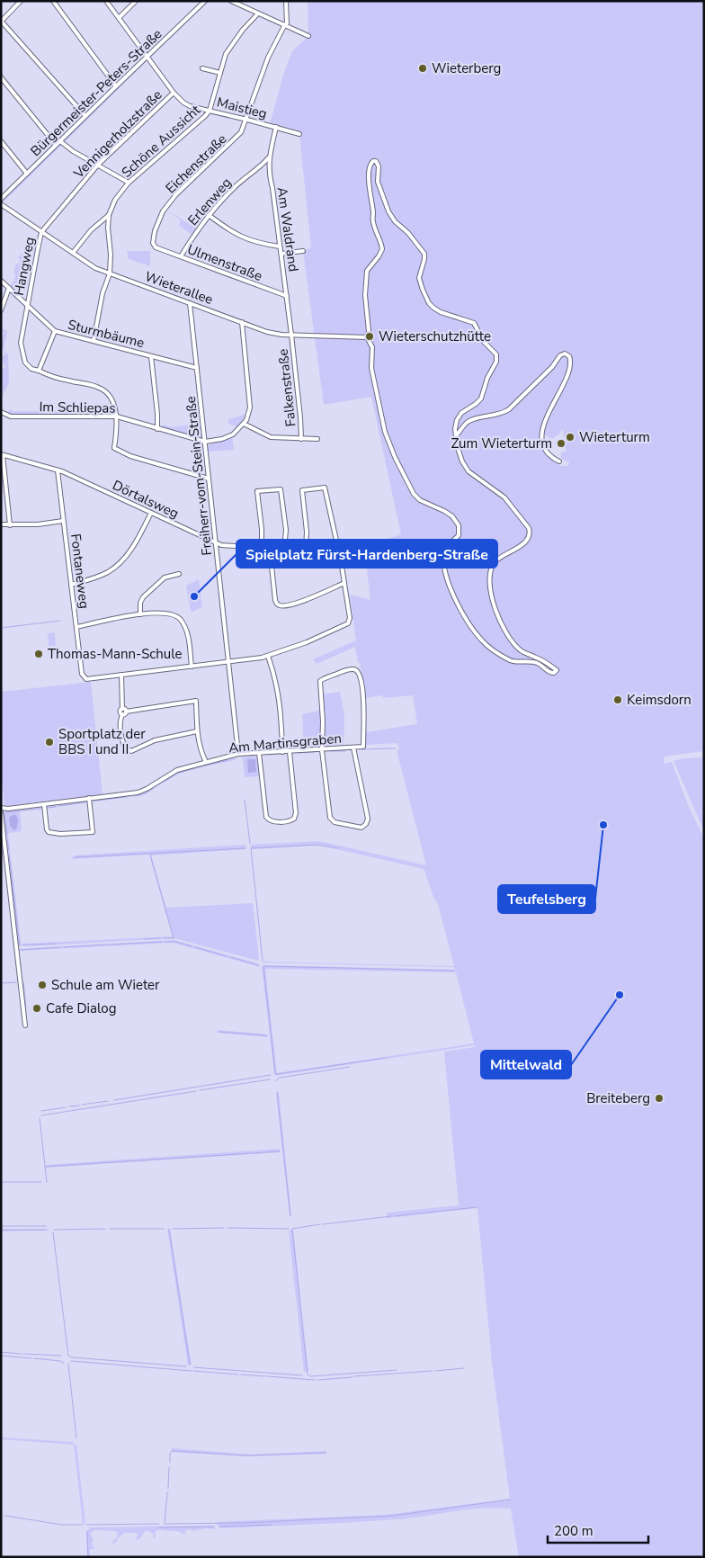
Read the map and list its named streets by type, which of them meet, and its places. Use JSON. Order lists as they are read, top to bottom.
{
  "streets": {
    "street": [
      "Bürgermeister-Peters-Straße",
      "Maistieg",
      "Vennigerholzstraße",
      "Schöne Aussicht",
      "Eichenstraße",
      "Erlenweg",
      "Am Waldrand",
      "Ulmenstraße",
      "Hangweg",
      "Wieterallee",
      "Sturmbäume",
      "Falkenstraße",
      "Im Schliepas",
      "Freiherr-vom-Stein-Straße",
      "Dörtalsweg",
      "Fontaneweg",
      "Am Martinsgraben"
    ]
  },
  "crossings": [
    ["Bürgermeister-Peters-Straße", "Maistieg"],
    ["Maistieg", "Vennigerholzstraße"],
    ["Maistieg", "Schöne Aussicht"],
    ["Maistieg", "Eichenstraße"],
    ["Maistieg", "Am Waldrand"],
    ["Vennigerholzstraße", "Hangweg"],
    ["Vennigerholzstraße", "Wieterallee"],
    ["Schöne Aussicht", "Wieterallee"],
    ["Schöne Aussicht", "Sturmbäume"],
    ["Eichenstraße", "Ulmenstraße"],
    ["Erlenweg", "Am Waldrand"],
    ["Erlenweg", "Ulmenstraße"],
    ["Am Waldrand", "Ulmenstraße"],
    ["Am Waldrand", "Wieterallee"],
    ["Am Waldrand", "Falkenstraße"],
    ["Hangweg", "Wieterallee"],
    ["Hangweg", "Sturmbäume"],
    ["Wieterallee", "Falkenstraße"],
    ["Wieterallee", "Freiherr-vom-Stein-Straße"],
    ["Sturmbäume", "Freiherr-vom-Stein-Straße"],
    ["Im Schliepas", "Freiherr-vom-Stein-Straße"],
    ["Freiherr-vom-Stein-Straße", "Dörtalsweg"],
    ["Freiherr-vom-Stein-Straße", "Am Martinsgraben"],
    ["Dörtalsweg", "Fontaneweg"]
  ],
  "places": [
    "Wieterberg",
    "Wieterschutzhütte",
    "Wieterturm",
    "Zum Wieterturm",
    "Spielplatz Fürst-Hardenberg-Straße",
    "Thomas-Mann-Schule",
    "Keimsdorn",
    "Sportplatz der BBS I und II",
    "Teufelsberg",
    "Schule am Wieter",
    "Mittelwald",
    "Cafe Dialog",
    "Breiteberg"
  ],
  "scale_bar": "200 m"
}
